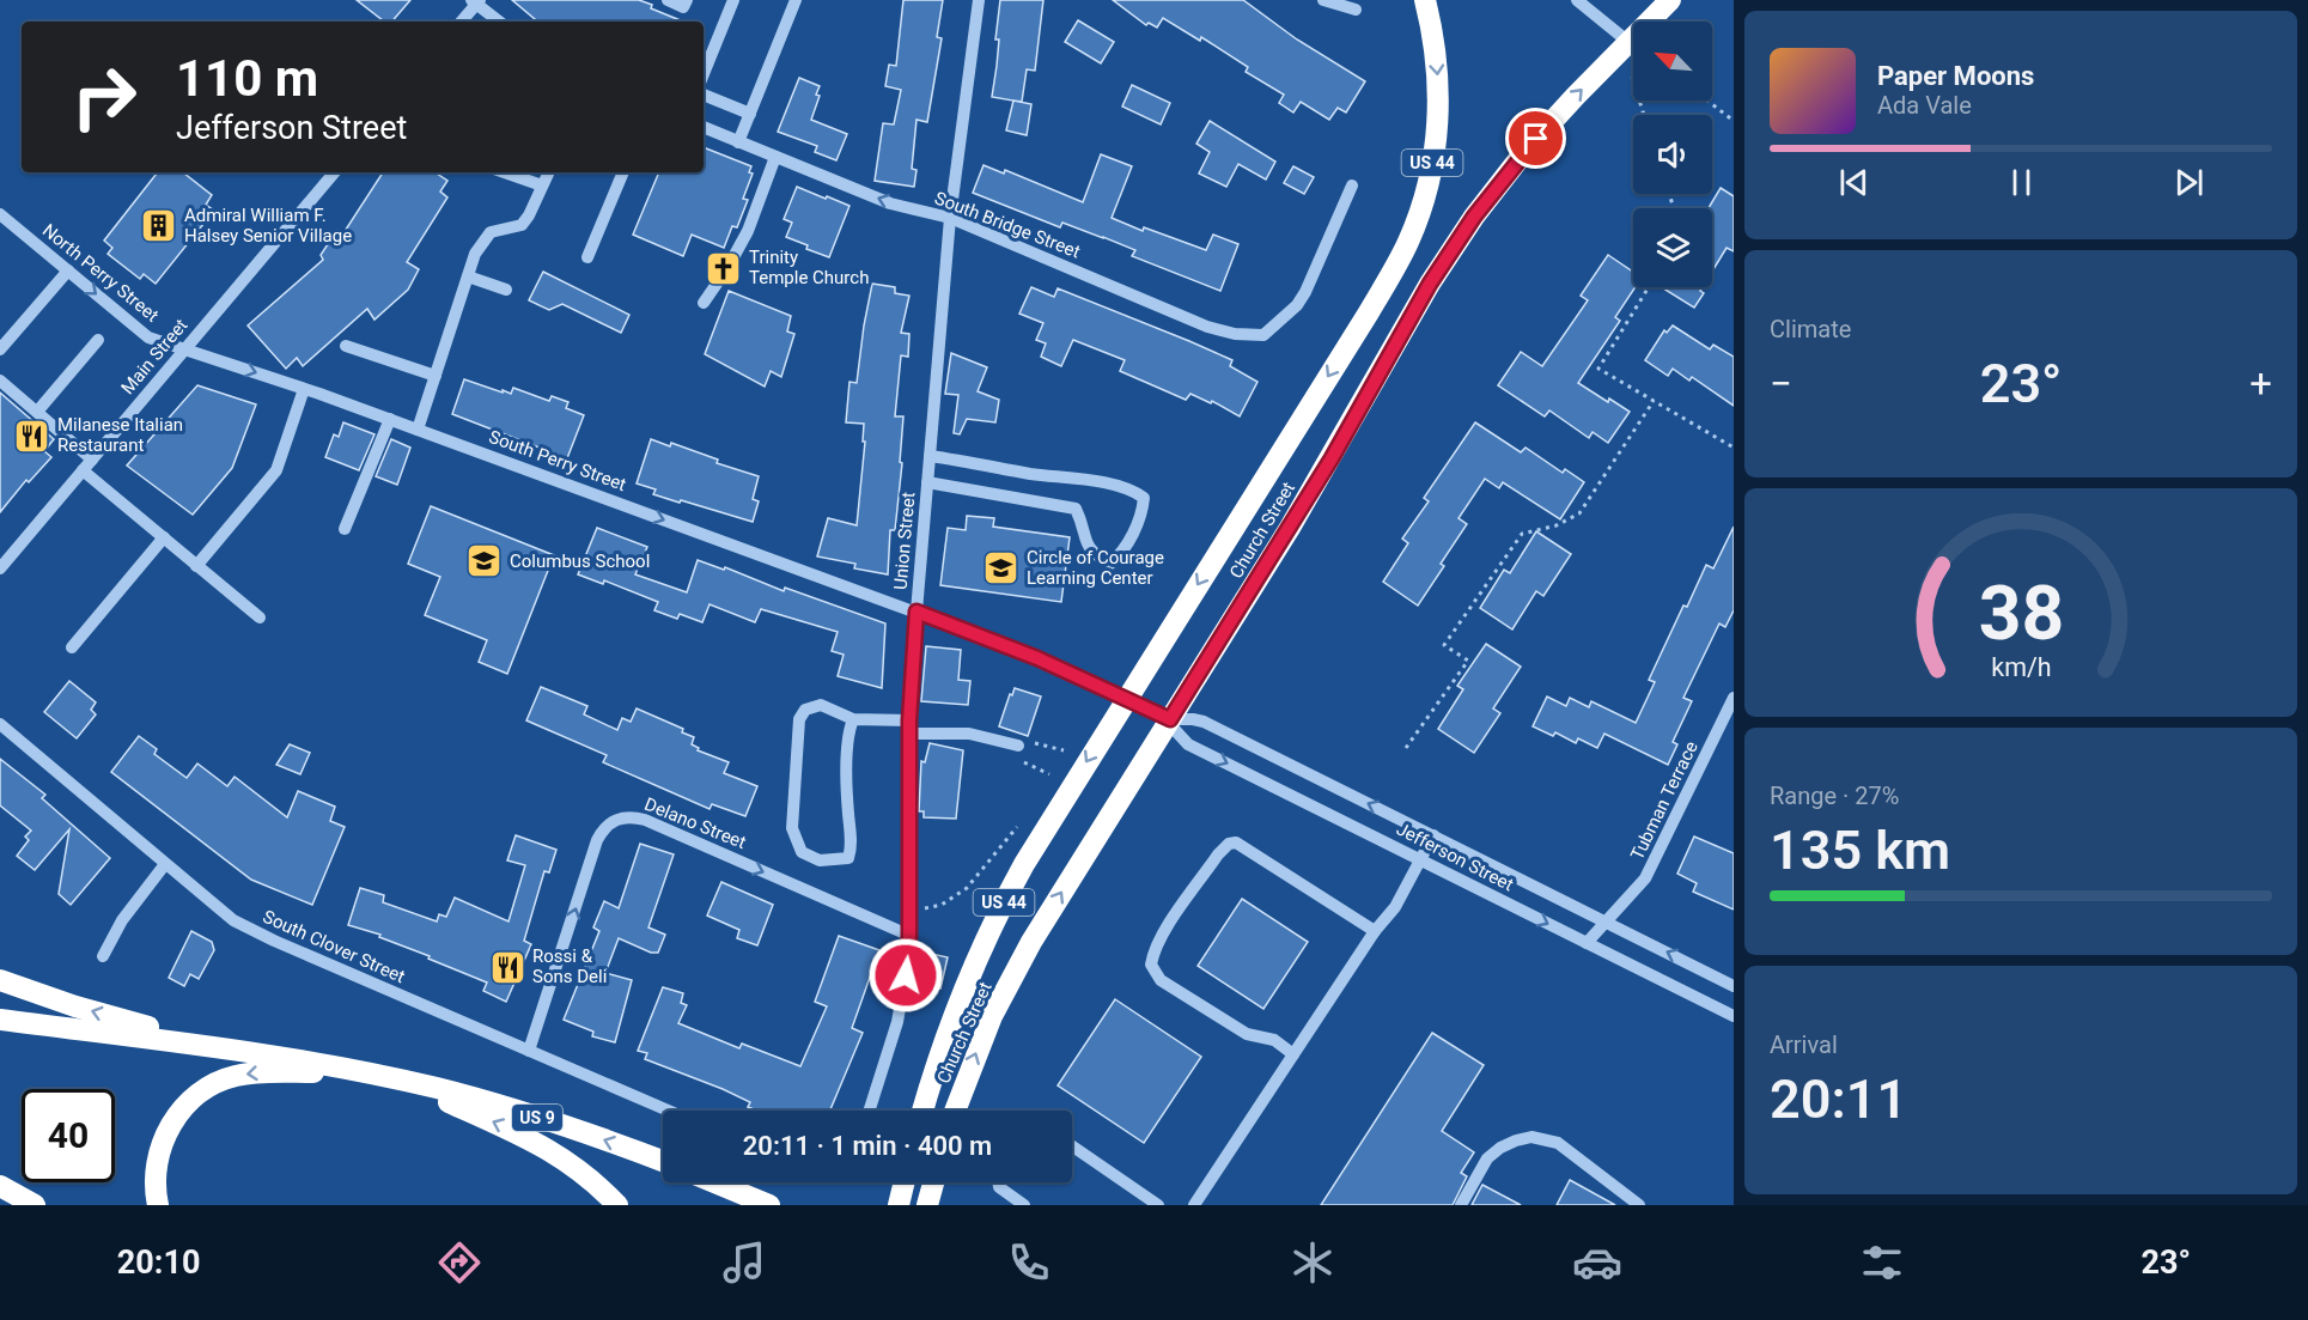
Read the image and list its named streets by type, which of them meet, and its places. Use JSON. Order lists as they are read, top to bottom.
{
  "streets": {
    "highway": ["US 44", "Church Street", "US 9"],
    "street": [
      "South Bridge Street",
      "North Perry Street",
      "Main Street",
      "South Perry Street",
      "Union Street",
      "Tubman Terrace",
      "Delano Street",
      "Jefferson Street",
      "South Clover Street"
    ]
  },
  "crossings": [
    ["South Bridge Street", "Union Street"],
    ["North Perry Street", "Main Street"],
    ["North Perry Street", "South Perry Street"],
    ["Main Street", "South Perry Street"],
    ["South Perry Street", "Union Street"],
    ["South Perry Street", "Jefferson Street"],
    ["Church Street", "Jefferson Street"],
    ["Union Street", "Delano Street"],
    ["Union Street", "Jefferson Street"],
    ["Tubman Terrace", "Jefferson Street"],
    ["Delano Street", "South Clover Street"]
  ],
  "one_way": ["North Perry Street", "South Perry Street"],
  "places": {
    "building": ["Admiral William F. Halsey Senior Village"],
    "church": ["Trinity Temple Church"],
    "restaurant": ["Milanese Italian Restaurant", "Rossi & Sons Deli"],
    "school or university": ["Columbus School", "Circle of Courage Learning Center"]
  },
  "north": "top left",
  "page": {
    "turn": ["110 m", "Jefferson Street"],
    "song": ["Paper Moons", "Ada Vale"],
    "tile": [
      "Climate",
      ["Range · 27%", "135 km"],
      ["Arrival", "20:11"]
    ],
    "heat": ["−", "23°", "+"],
    "limit": "40",
    "trip": "20:11 · 1 min · 400 m",
    "tabs": ["20:10", "23°"],
    "gauge": ["38", "km/h"]
  }
}
